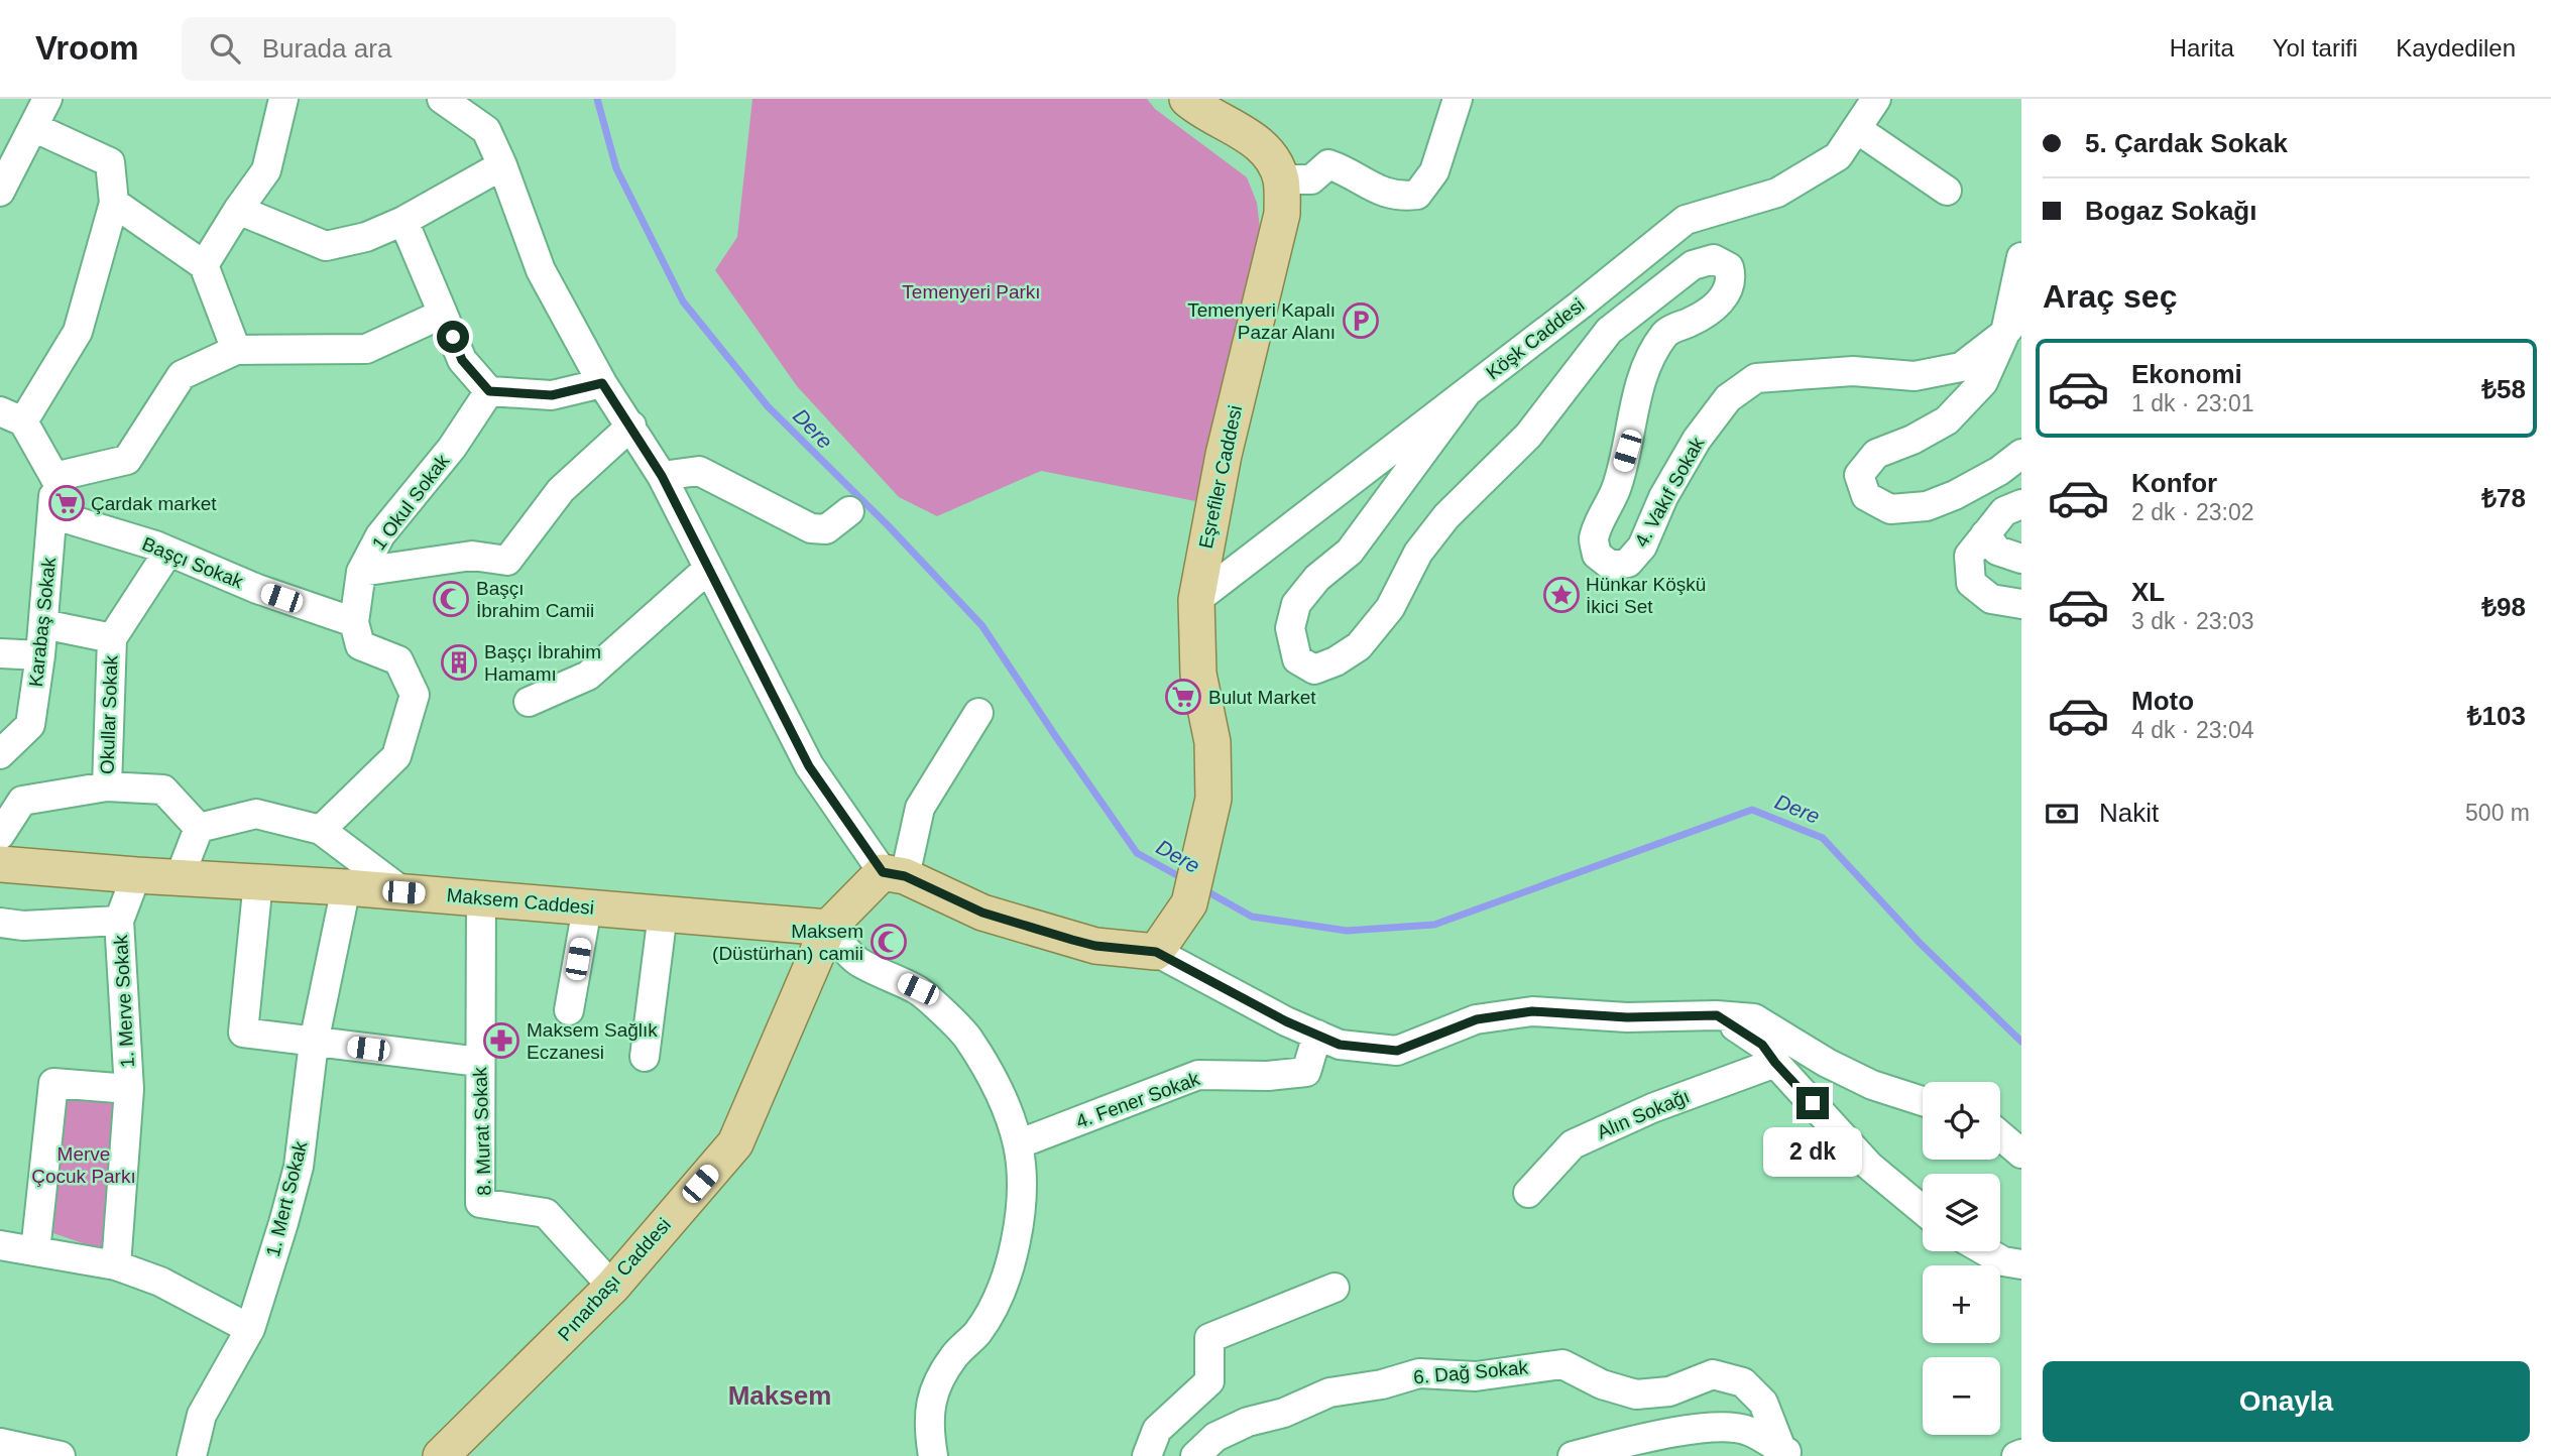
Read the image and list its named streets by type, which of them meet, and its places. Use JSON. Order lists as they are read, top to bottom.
{
  "streets": {
    "main road": ["Eşrefiler Caddesi", "Maksem Caddesi", "Pınarbaşı Caddesi"],
    "street": [
      "Köşk Caddesi",
      "4. Vakıf Sokak",
      "1 Okul Sokak",
      "Başçı Sokak",
      "Karabaş Sokak",
      "Okullar Sokak",
      "1. Merve Sokak",
      "4. Fener Sokak",
      "Alın Sokağı",
      "8. Murat Sokak",
      "1. Mert Sokak",
      "6. Dağ Sokak"
    ]
  },
  "crossings": [
    ["Köşk Caddesi", "Eşrefiler Caddesi"],
    ["Köşk Caddesi", "4. Vakıf Sokak"],
    ["1 Okul Sokak", "Başçı Sokak"],
    ["Başçı Sokak", "Karabaş Sokak"],
    ["Başçı Sokak", "Okullar Sokak"],
    ["Maksem Caddesi", "1. Merve Sokak"],
    ["Maksem Caddesi", "8. Murat Sokak"],
    ["Maksem Caddesi", "1. Mert Sokak"],
    ["Maksem Caddesi", "Pınarbaşı Caddesi"],
    ["8. Murat Sokak", "Pınarbaşı Caddesi"]
  ],
  "districts": ["Maksem"],
  "water": ["Dere"],
  "parks": ["Temenyeri Parkı", "Merve Çocuk Parkı"],
  "places": {
    "parking": ["Temenyeri Kapalı Pazar Alanı"],
    "supermarket": ["Çardak market", "Bulut Market"],
    "place": ["Hünkar Köşkü İkici Set"],
    "mosque": ["Başçı İbrahim Camii", "Maksem (Düstürhan) camii"],
    "building": ["Başçı İbrahim Hamamı"],
    "pharmacy": ["Maksem Sağlık Eczanesi"]
  },
  "page": {
    "header": "Vroom",
    "search": "Burada ara",
    "nav": ["Harita", "Yol tarifi", "Kaydedilen"],
    "banner": ["5. Çardak Sokak", "Bogaz Sokağı"],
    "heading": "Araç seç",
    "list": [
      {
        "name": "Ekonomi",
        "note": "1 dk · 23:01",
        "value": "₺58"
      },
      {
        "name": "Konfor",
        "note": "2 dk · 23:02",
        "value": "₺78"
      },
      {
        "name": "XL",
        "note": "3 dk · 23:03",
        "value": "₺98"
      },
      {
        "name": "Moto",
        "note": "4 dk · 23:04",
        "value": "₺103"
      }
    ],
    "pay": ["Nakit", "500 m"],
    "map_buttons": ["+", "−"],
    "bubble": "2 dk",
    "buttons": "Onayla"
  }
}
